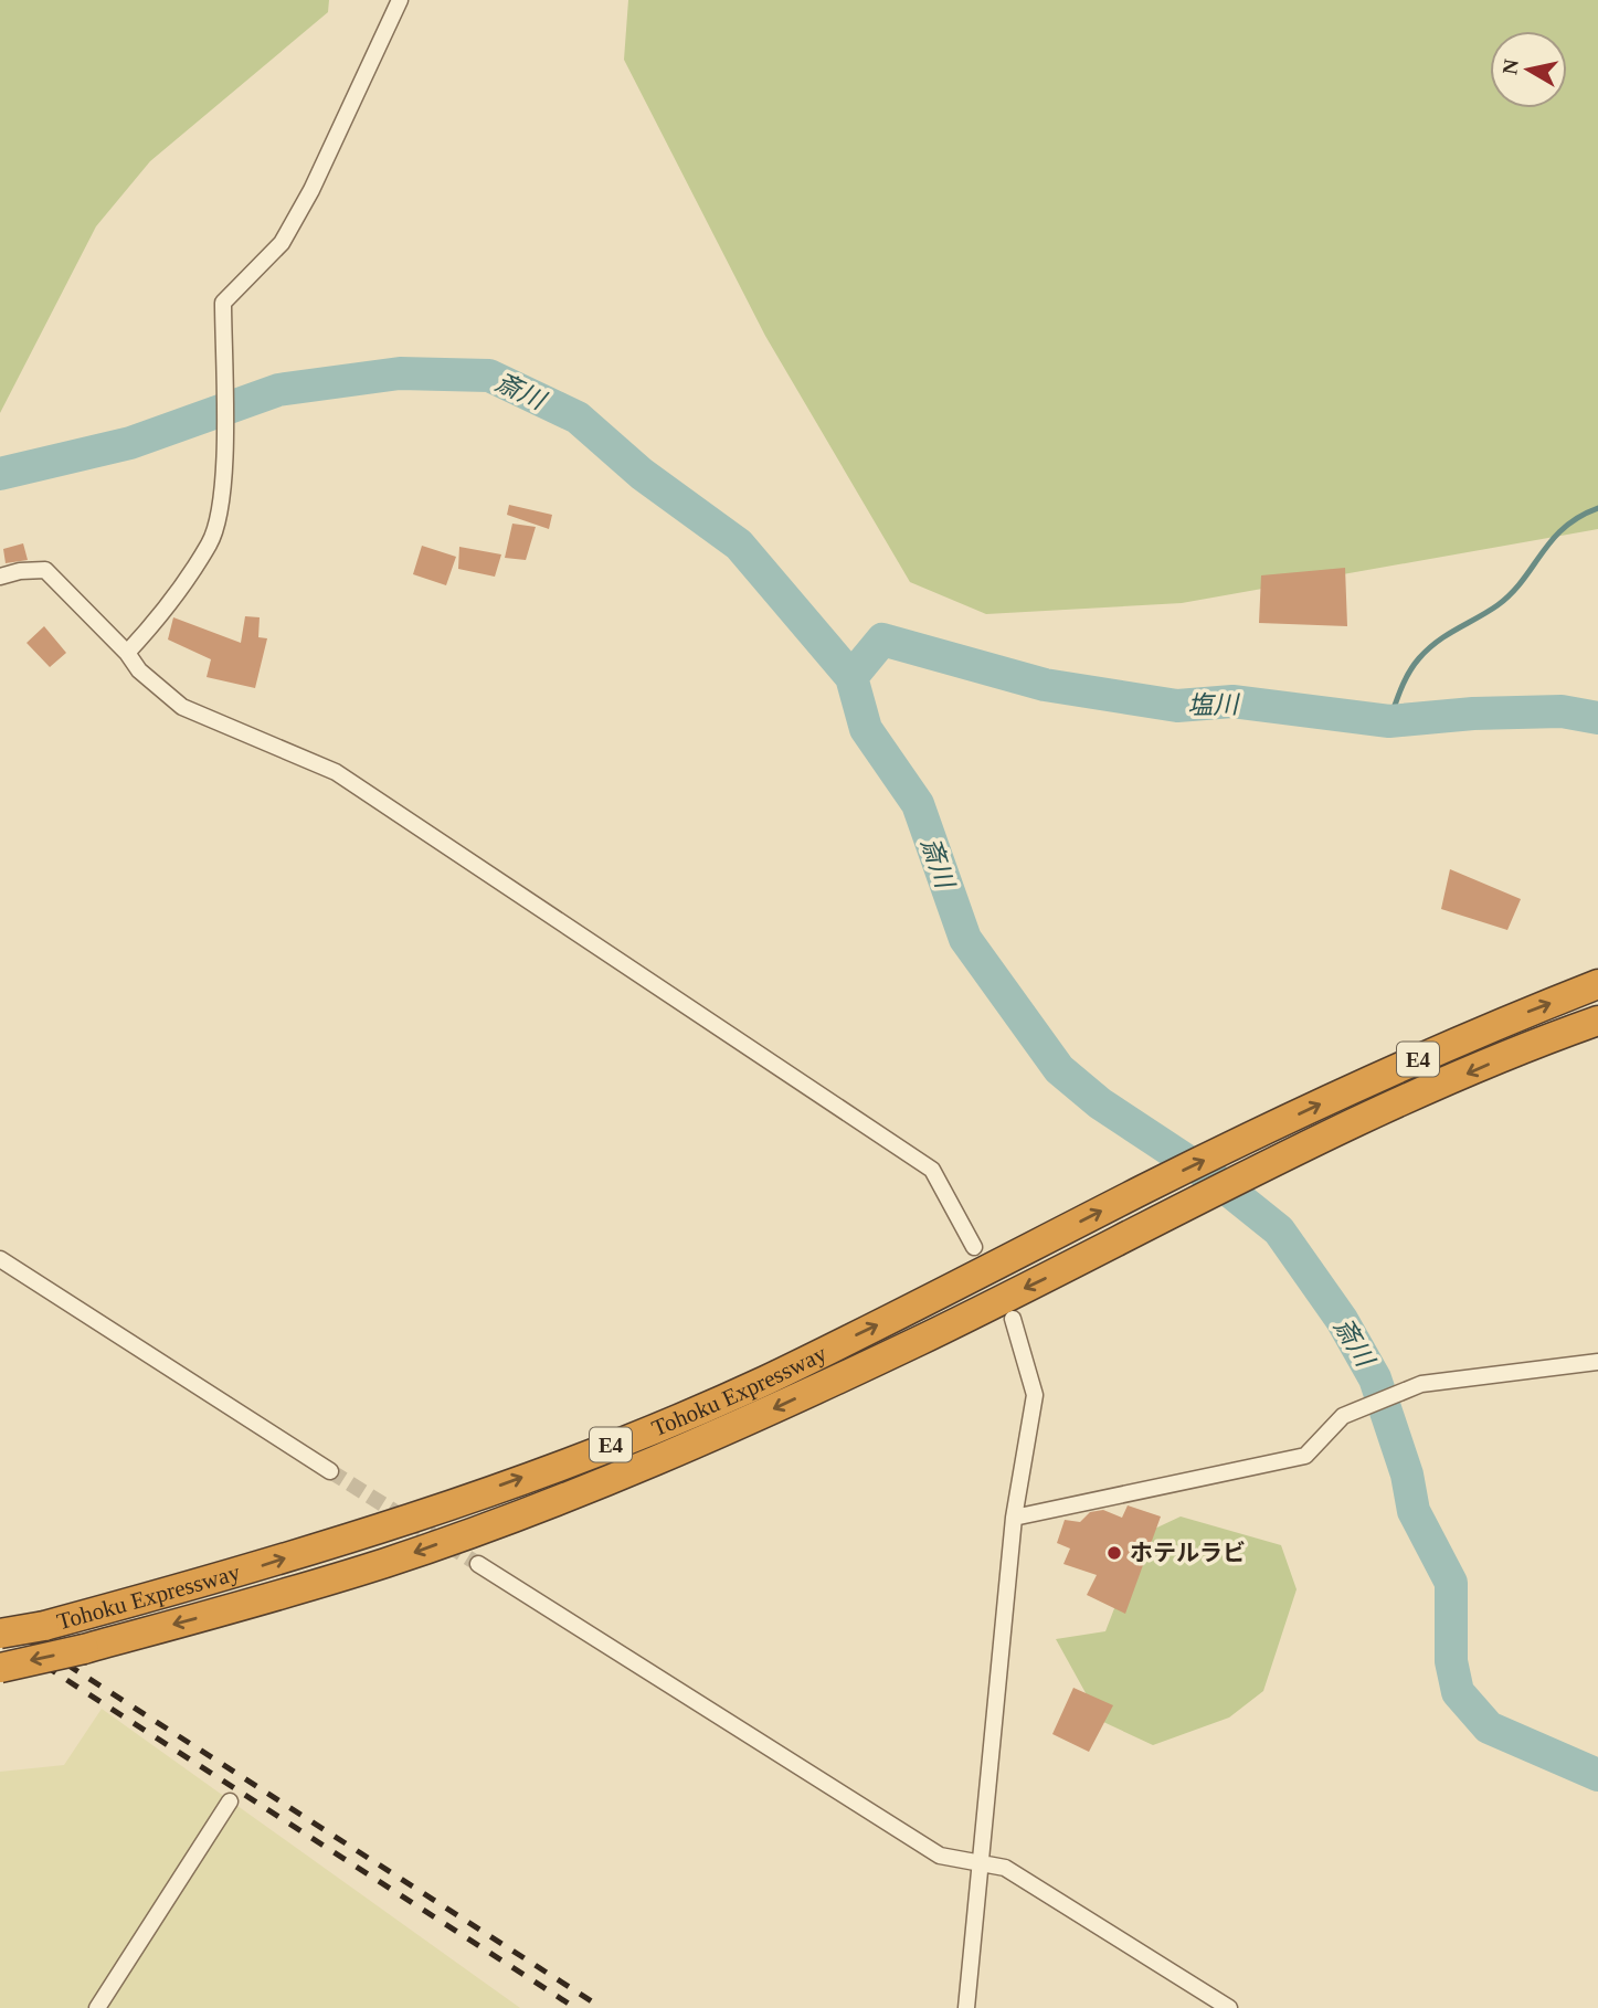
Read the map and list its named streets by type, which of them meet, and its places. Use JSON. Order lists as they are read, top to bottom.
{
  "streets": {
    "highway": ["E4", "Tohoku Expressway"]
  },
  "water": ["斎川", "塩川"],
  "places": ["ホテルラビ"],
  "north": "left"
}
